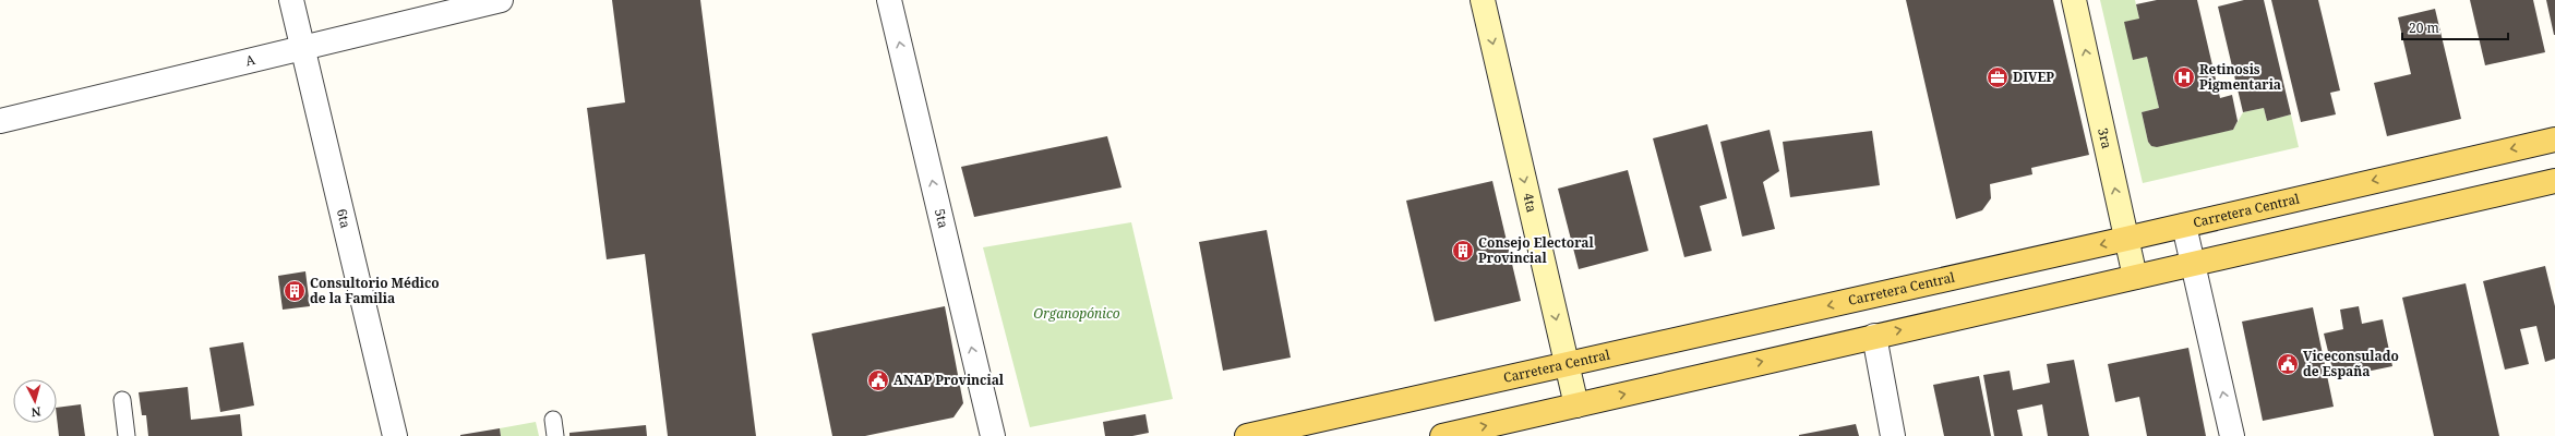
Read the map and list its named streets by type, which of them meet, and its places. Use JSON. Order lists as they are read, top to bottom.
{
  "streets": {
    "main road": ["Carretera Central"],
    "street": [
      "A",
      "3ra",
      "4ta",
      "6ta",
      "5ta"
    ]
  },
  "crossings": [
    ["A", "6ta"],
    ["3ra", "Carretera Central"],
    ["4ta", "Carretera Central"]
  ],
  "one_way": ["3ra", "4ta", "5ta"],
  "parks": ["Organopónico"],
  "places": {
    "office": ["DIVEP"],
    "hospital": ["Retinosis Pigmentaria"],
    "building": ["Consejo Electoral Provincial", "Consultorio Médico de la Familia"],
    "public building": ["Viceconsulado de España", "ANAP Provincial"]
  },
  "scale_bar": "20 m",
  "north": "bottom"
}
